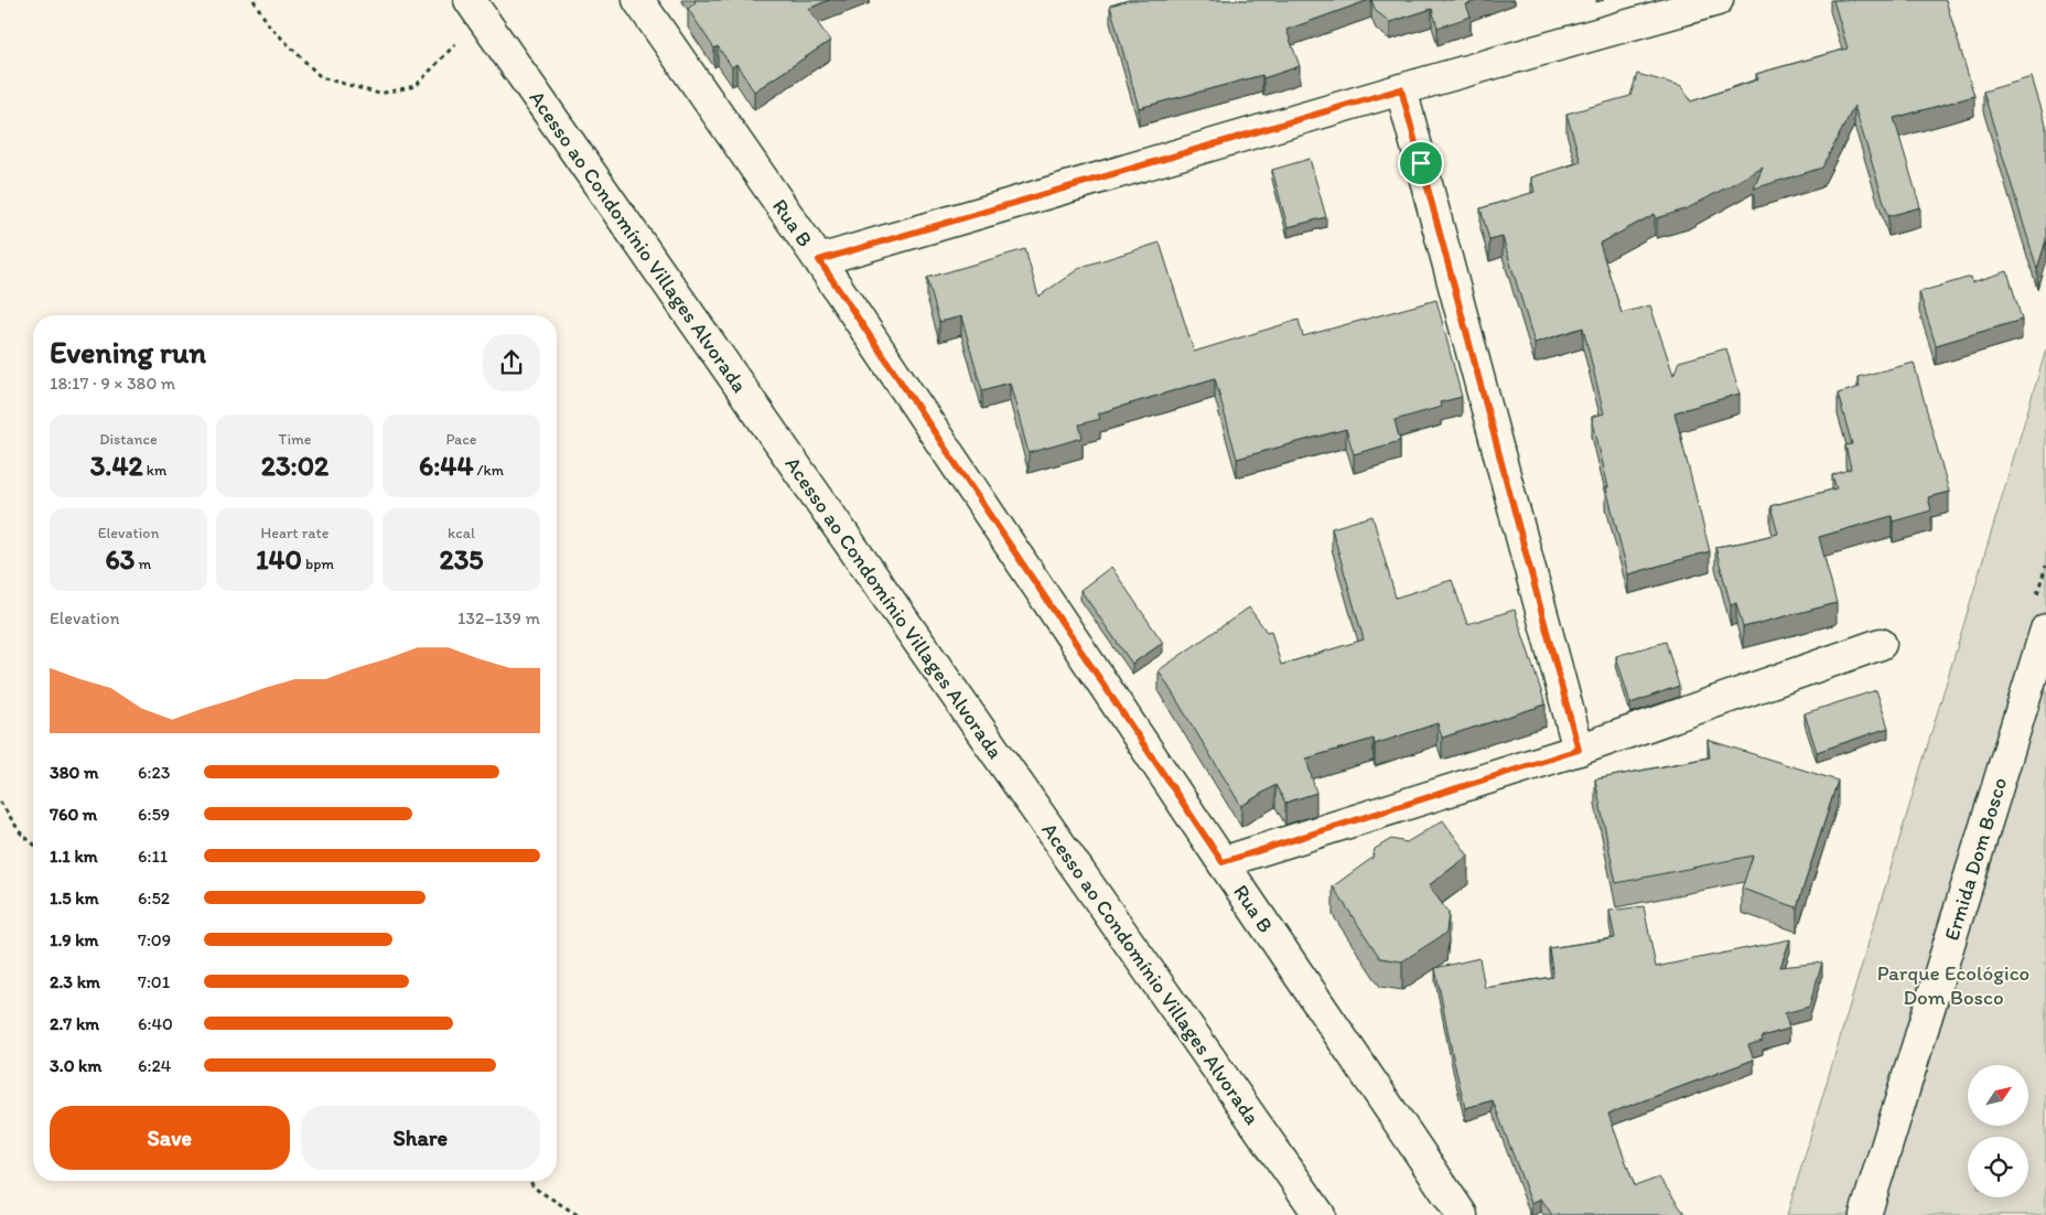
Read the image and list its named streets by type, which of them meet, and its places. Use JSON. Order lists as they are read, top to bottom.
{
  "streets": {
    "street": ["Rua B", "Acesso ao Condomínio Villages Alvorada", "Ermida Dom Bosco"]
  },
  "parks": ["Parque Ecológico Dom Bosco"],
  "north": "top right",
  "page": {
    "heading": ["Evening run", "18:17 · 9 × 380 m"],
    "stats": [
      ["Distance", "3.42 km"],
      ["Time", "23:02"],
      ["Pace", "6:44 /km"],
      ["Elevation", "63 m"],
      ["Heart rate", "140 bpm"],
      ["kcal", "235"]
    ],
    "chart": ["Elevation", "132–139 m"],
    "list": [
      {
        "name": "380 m",
        "note": "6:23"
      },
      {
        "name": "760 m",
        "note": "6:59"
      },
      {
        "name": "1.1 km",
        "note": "6:11"
      },
      {
        "name": "1.5 km",
        "note": "6:52"
      },
      {
        "name": "1.9 km",
        "note": "7:09"
      },
      {
        "name": "2.3 km",
        "note": "7:01"
      },
      {
        "name": "2.7 km",
        "note": "6:40"
      },
      {
        "name": "3.0 km",
        "note": "6:24"
      }
    ],
    "buttons": ["Save", "Share"]
  }
}
